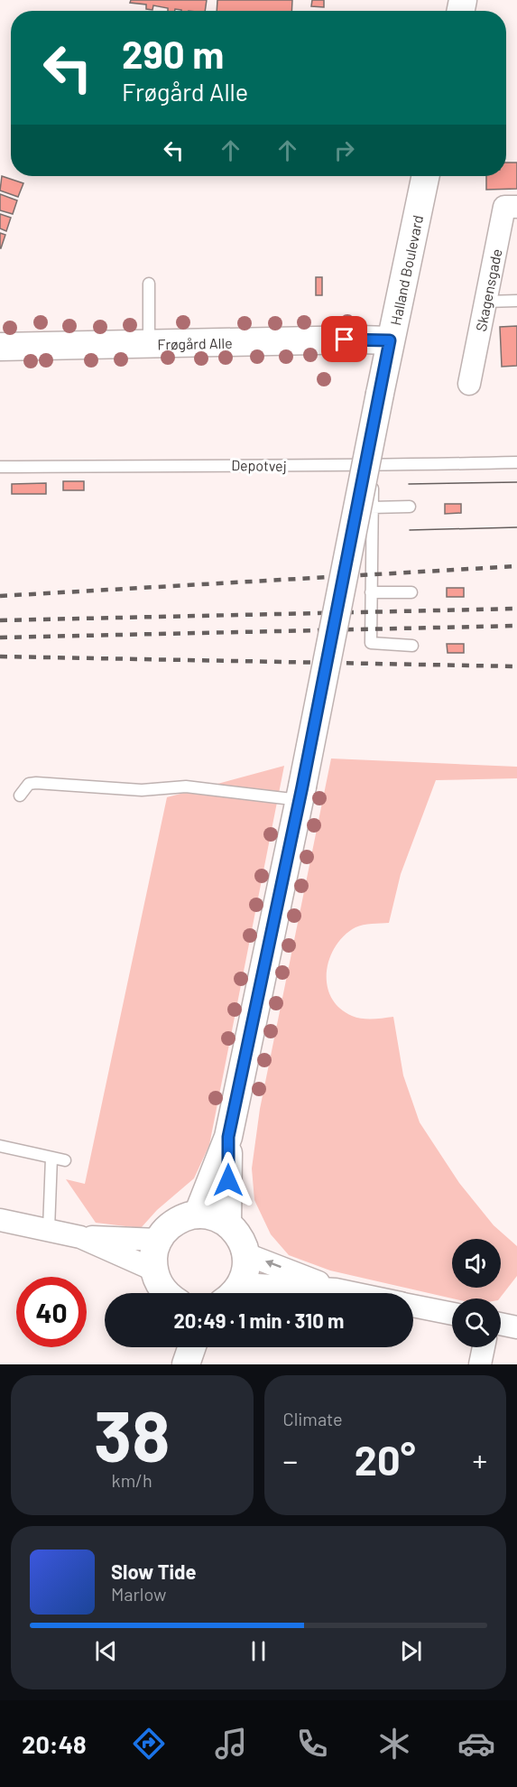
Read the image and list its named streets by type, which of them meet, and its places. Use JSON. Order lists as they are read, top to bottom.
{
  "streets": {
    "street": ["Halland Boulevard", "Skagensgade", "Frøgård Alle"],
    "lane": ["Depotvej"]
  },
  "crossings": [
    ["Halland Boulevard", "Frøgård Alle"]
  ],
  "page": {
    "turn": ["290 m", "Frøgård Alle"],
    "limit": "40",
    "trip": "20:49 · 1 min · 310 m",
    "tile": [
      ["38", "km/h"],
      "Climate"
    ],
    "heat": ["−", "20°", "+"],
    "song": ["Slow Tide", "Marlow"],
    "tabs": "20:48"
  }
}
